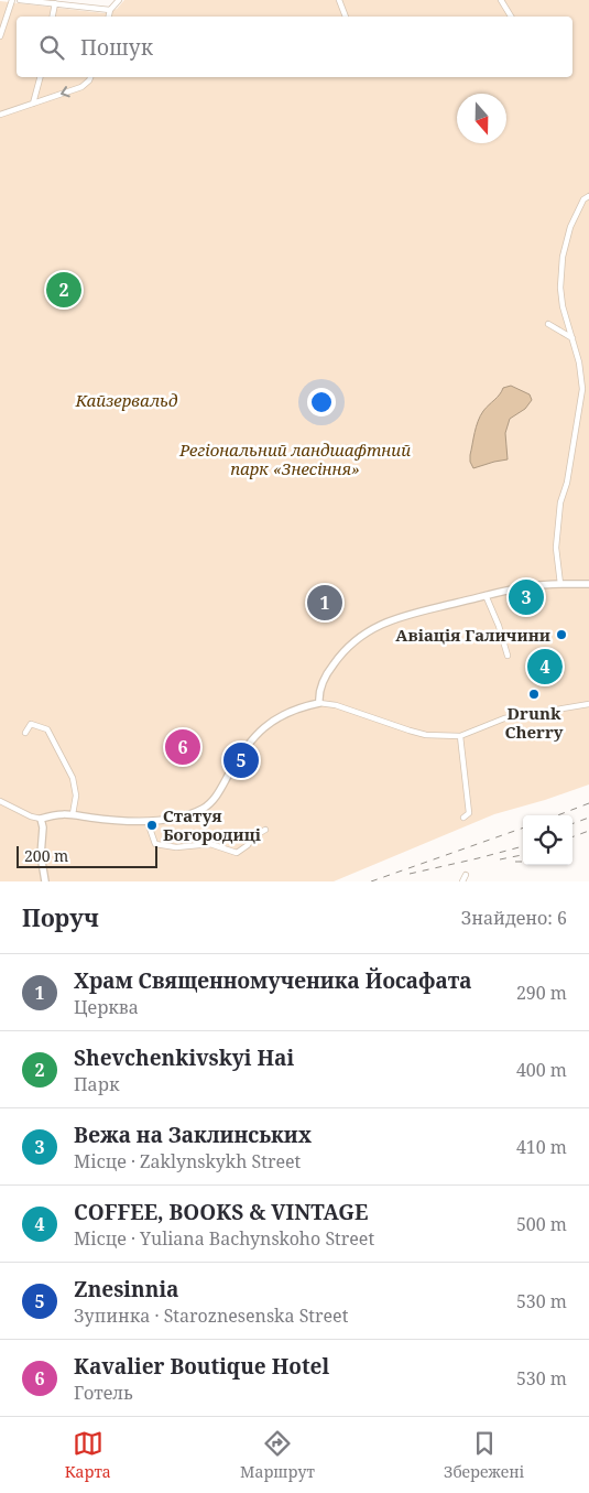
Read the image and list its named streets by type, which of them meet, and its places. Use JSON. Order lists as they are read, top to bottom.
{
  "parks": ["Кайзервальд", "Регіональний ландшафтний парк «Знесіння»"],
  "places": ["Авіація Галичини", "Drunk Cherry", "Статуя Богородиці"],
  "scale_bar": "200 m",
  "north": "bottom",
  "page": {
    "search": "Пошук",
    "pins": [
      "2",
      "3",
      "1",
      "4",
      "6",
      "5"
    ],
    "scale": "200 m",
    "heading": ["Поруч", "Знайдено: 6"],
    "list": [
      {
        "mark": "1",
        "name": "Храм Священномученика Йосафата",
        "note": "Церква",
        "value": "290 m"
      },
      {
        "mark": "2",
        "name": "Shevchenkivskyi Hai",
        "note": "Парк",
        "value": "400 m"
      },
      {
        "mark": "3",
        "name": "Вежа на Заклинських",
        "note": "Місце · Zaklynskykh Street",
        "value": "410 m"
      },
      {
        "mark": "4",
        "name": "COFFEE, BOOKS & VINTAGE",
        "note": "Місце · Yuliana Bachynskoho Street",
        "value": "500 m"
      },
      {
        "mark": "5",
        "name": "Znesinnia",
        "note": "Зупинка · Staroznesenska Street",
        "value": "530 m"
      },
      {
        "mark": "6",
        "name": "Kavalier Boutique Hotel",
        "note": "Готель",
        "value": "530 m"
      }
    ],
    "nav": ["Карта", "Маршрут", "Збережені"]
  }
}
